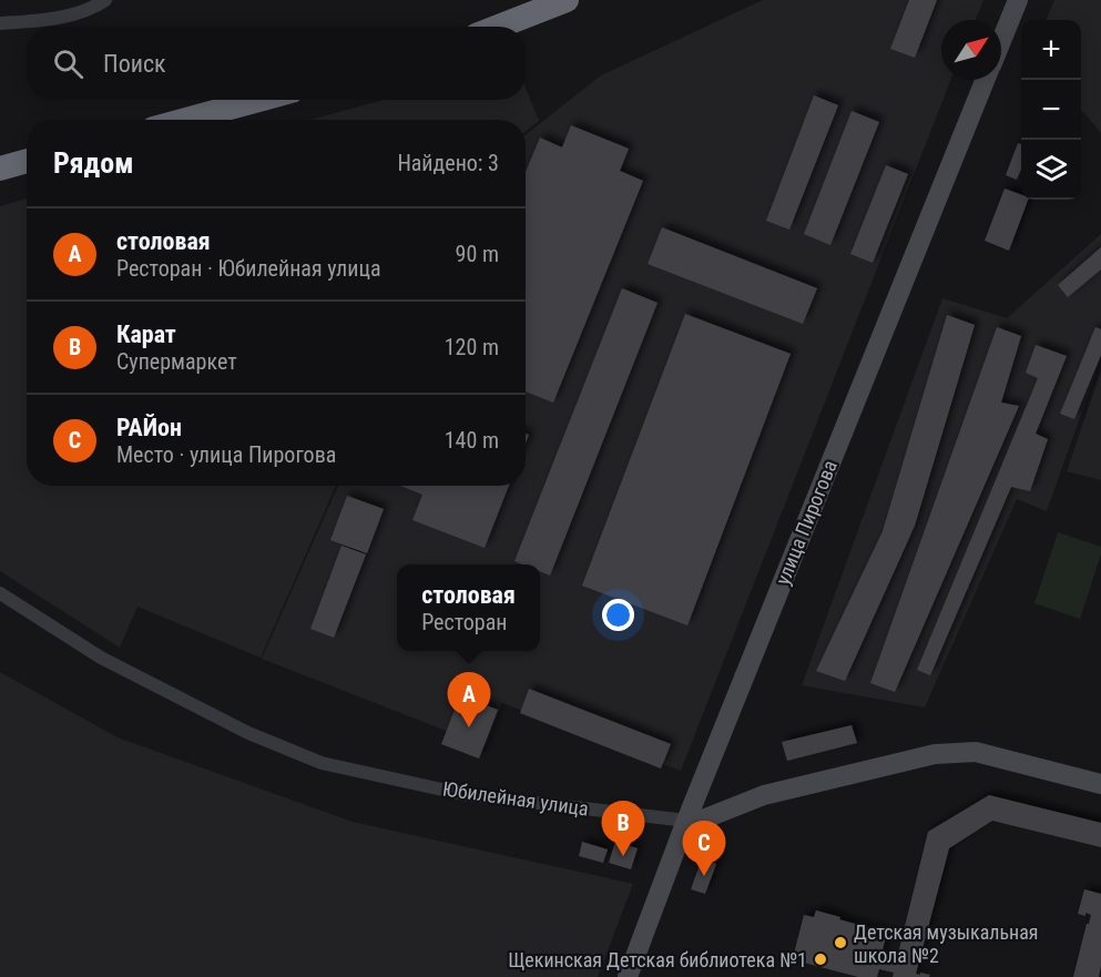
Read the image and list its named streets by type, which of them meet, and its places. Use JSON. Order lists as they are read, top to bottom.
{
  "streets": {
    "street": ["улица Пирогова", "Юбилейная улица"]
  },
  "crossings": [
    ["улица Пирогова", "Юбилейная улица"]
  ],
  "places": ["Детская музыкальная школа №2", "Щекинская Детская библиотека №1"],
  "north": "top right",
  "page": {
    "map_buttons": ["+", "−"],
    "search": "Поиск",
    "heading": ["Рядом", "Найдено: 3"],
    "list": [
      {
        "mark": "A",
        "name": "столовая",
        "note": "Ресторан · Юбилейная улица",
        "value": "90 m"
      },
      {
        "mark": "B",
        "name": "Карат",
        "note": "Супермаркет",
        "value": "120 m"
      },
      {
        "mark": "C",
        "name": "РАЙон",
        "note": "Место · улица Пирогова",
        "value": "140 m"
      }
    ],
    "popup": ["столовая", "Ресторан"],
    "pins": ["A", "B", "C"]
  }
}
